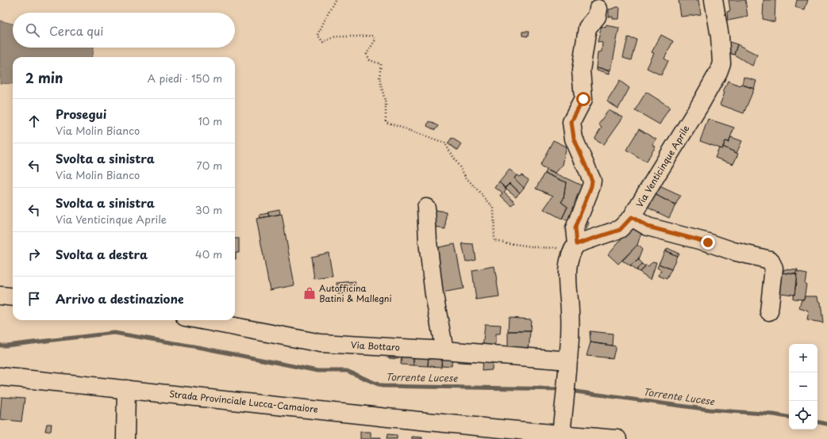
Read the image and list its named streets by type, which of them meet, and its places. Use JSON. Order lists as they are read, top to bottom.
{
  "streets": {
    "street": ["Via Venticinque Aprile", "Via Bottaro", "Strada Provinciale Lucca-Camaiore"]
  },
  "water": ["Torrente Lucese"],
  "places": {
    "shop": ["Autofficina Batini & Mallegni"]
  },
  "page": {
    "search": "Cerca qui",
    "heading": ["2 min", "A piedi · 150 m"],
    "list": [
      ["Prosegui", "Via Molin Bianco", "10 m"],
      ["Svolta a sinistra", "Via Molin Bianco", "70 m"],
      ["Svolta a sinistra", "Via Venticinque Aprile", "30 m"],
      ["Svolta a destra", "40 m"],
      "Arrivo a destinazione"
    ],
    "map_buttons": ["+", "−"]
  }
}
